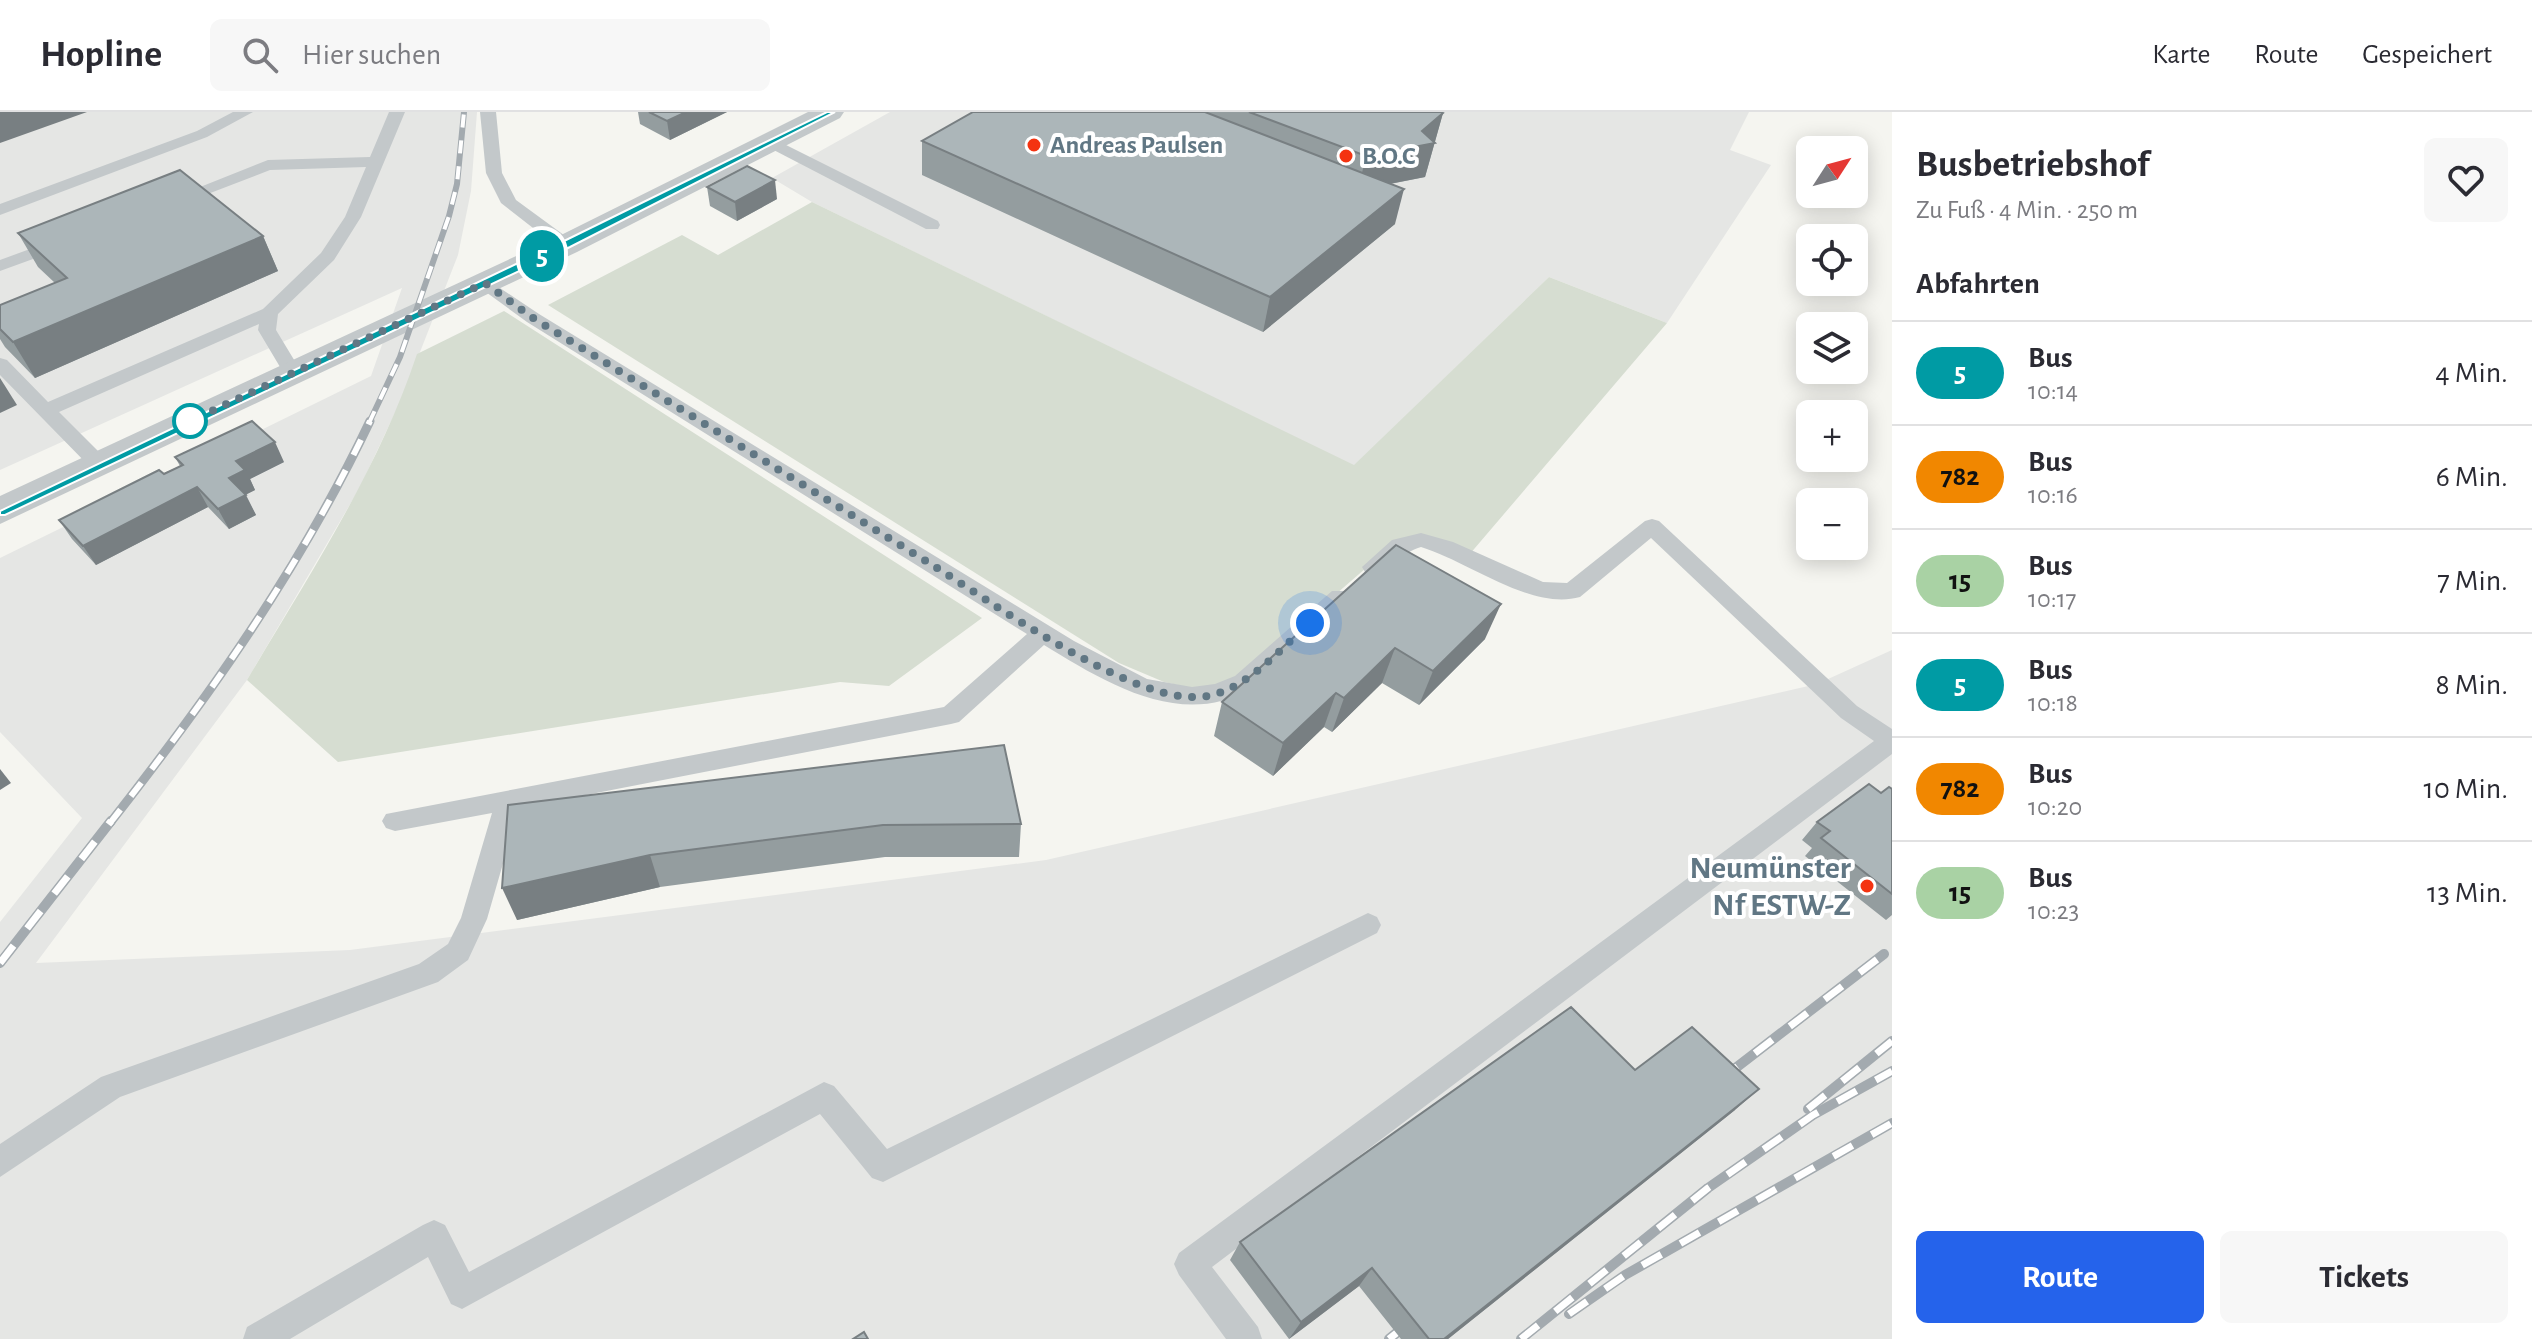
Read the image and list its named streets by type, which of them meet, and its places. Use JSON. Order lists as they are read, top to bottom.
{
  "places": ["Andreas Paulsen", "B.O.C", "Neumünster Nf ESTW-Z"],
  "lines": ["bus line 5"],
  "north": "top right",
  "page": {
    "header": "Hopline",
    "search": "Hier suchen",
    "nav": ["Karte", "Route", "Gespeichert"],
    "on_map": "5",
    "heading": [
      ["Busbetriebshof", "Zu Fuß · 4 Min. · 250 m"],
      "Abfahrten"
    ],
    "map_buttons": ["+", "−"],
    "list": [
      {
        "mark": "5",
        "name": "Bus",
        "note": "10:14",
        "value": "4 Min."
      },
      {
        "mark": "782",
        "name": "Bus",
        "note": "10:16",
        "value": "6 Min."
      },
      {
        "mark": "15",
        "name": "Bus",
        "note": "10:17",
        "value": "7 Min."
      },
      {
        "mark": "5",
        "name": "Bus",
        "note": "10:18",
        "value": "8 Min."
      },
      {
        "mark": "782",
        "name": "Bus",
        "note": "10:20",
        "value": "10 Min."
      },
      {
        "mark": "15",
        "name": "Bus",
        "note": "10:23",
        "value": "13 Min."
      }
    ],
    "buttons": ["Route", "Tickets"]
  }
}
